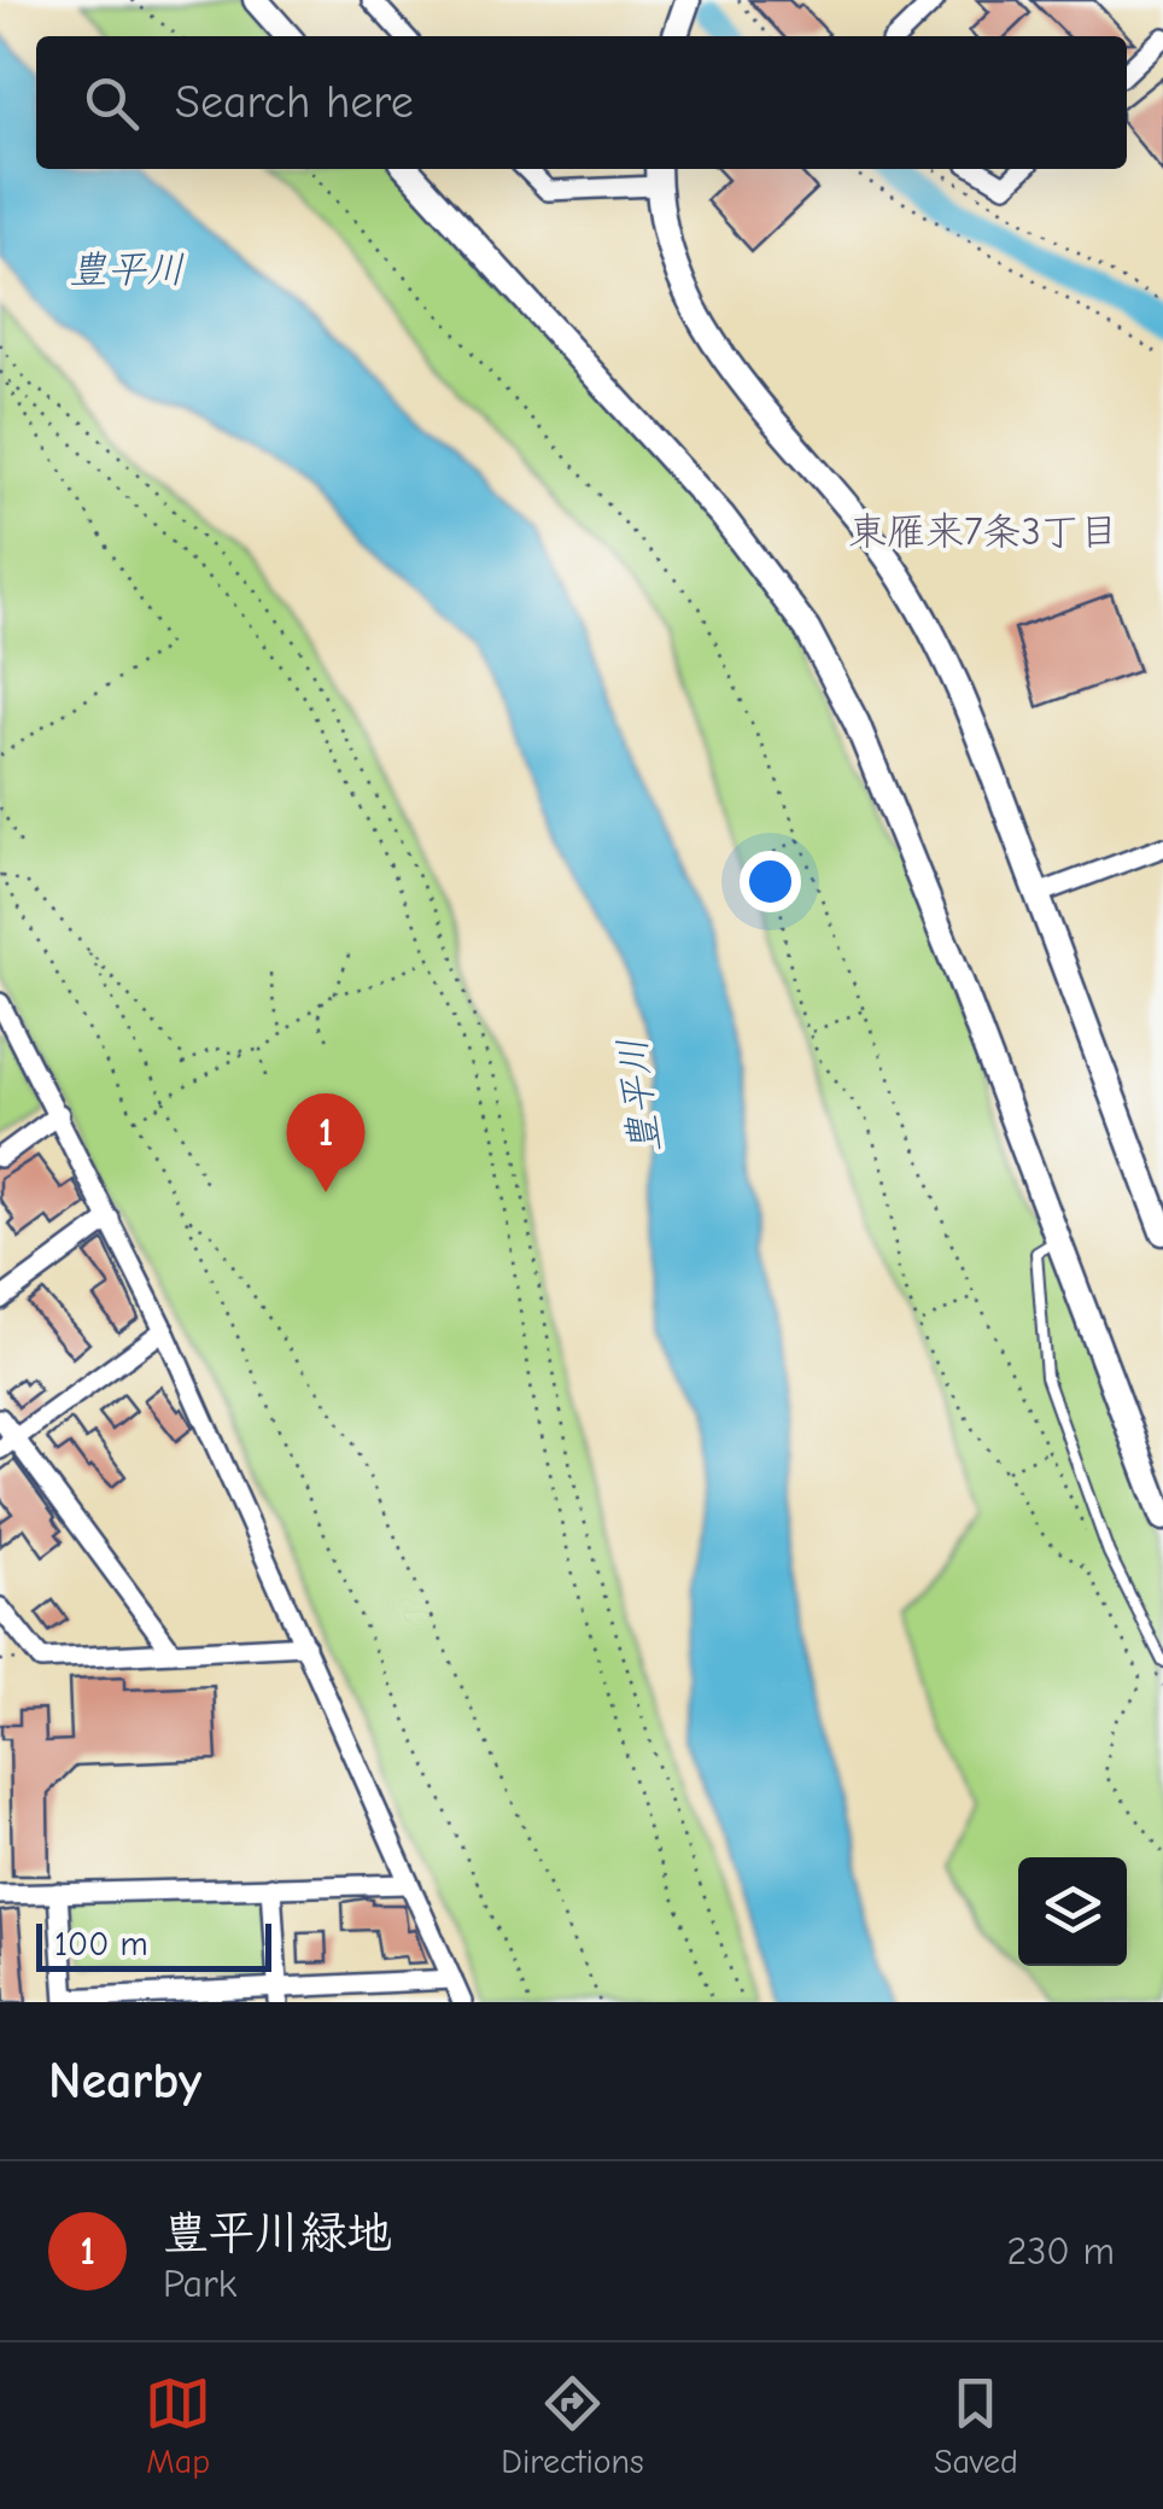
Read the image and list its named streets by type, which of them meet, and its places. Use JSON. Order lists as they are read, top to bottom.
{
  "districts": ["東雁来7条3丁目"],
  "water": ["豊平川"],
  "scale_bar": "100 m",
  "page": {
    "search": "Search here",
    "pins": "1",
    "scale": "100 m",
    "heading": "Nearby",
    "list": [
      {
        "mark": "1",
        "name": "豊平川緑地",
        "note": "Park",
        "value": "230 m"
      }
    ],
    "nav": ["Map", "Directions", "Saved"]
  }
}
